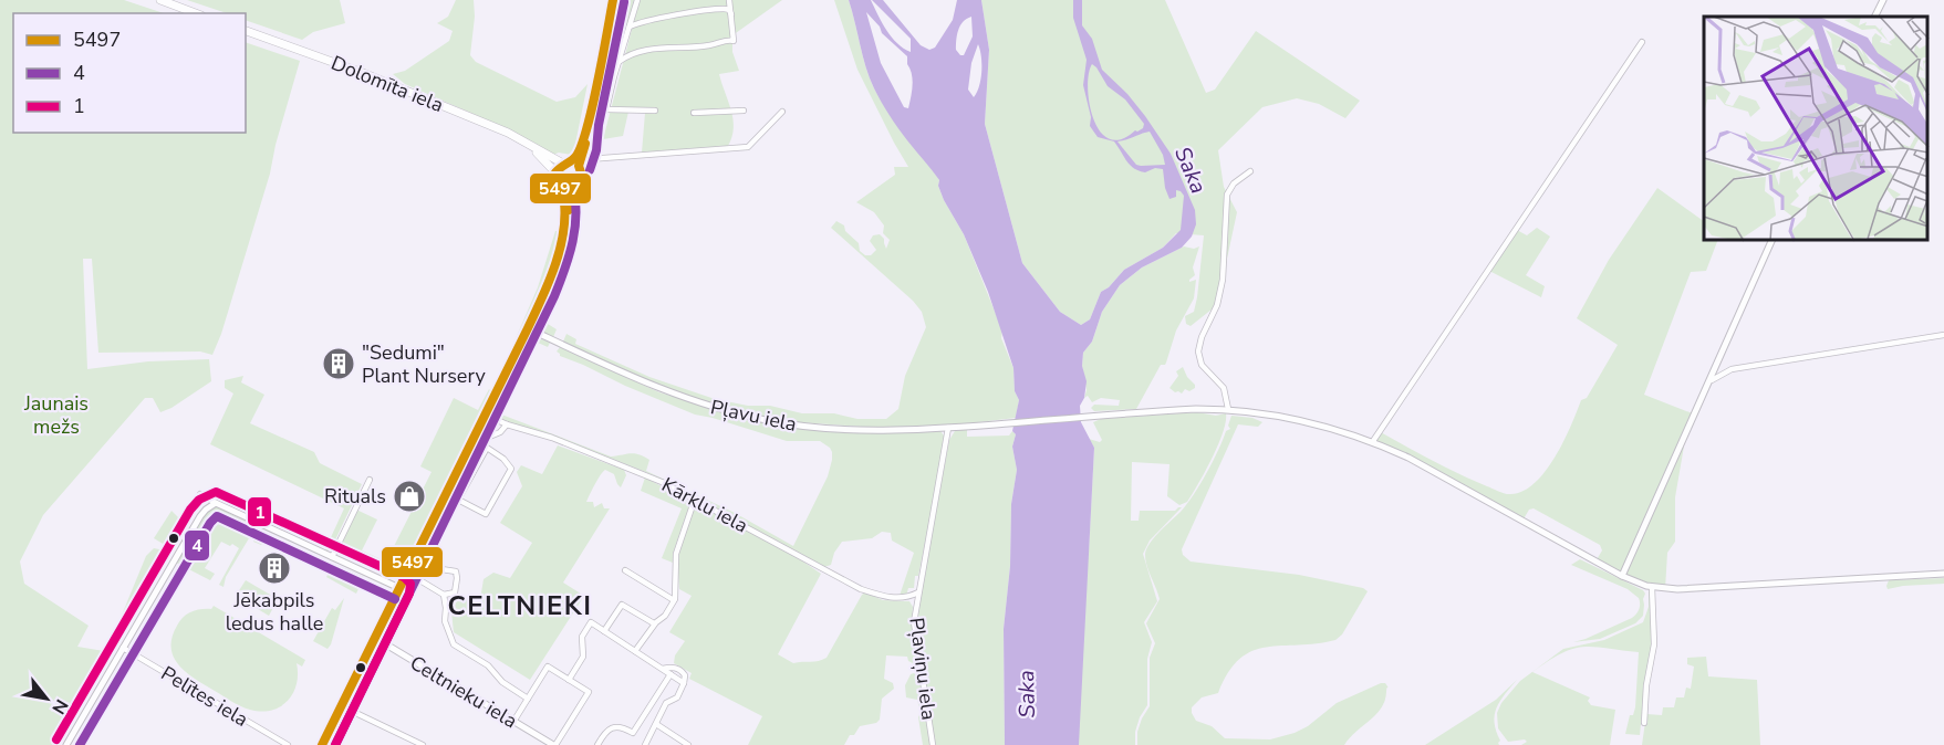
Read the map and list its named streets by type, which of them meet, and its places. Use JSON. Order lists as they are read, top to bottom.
{
  "streets": {
    "main road": ["Dolomīta iela"],
    "street": [
      "Pļavu iela",
      "Kārklu iela",
      "Pļaviņu iela",
      "Celtnieku iela",
      "Pelītes iela"
    ]
  },
  "crossings": [
    ["Pļavu iela", "Pļaviņu iela"],
    ["Kārklu iela", "Pļaviņu iela"]
  ],
  "districts": ["CELTNIEKI"],
  "water": ["Saka"],
  "parks": ["Jaunais mežs"],
  "places": {
    "building": ["\"Sedumi\" Plant Nursery", "Jēkabpils ledus halle"],
    "shop": ["Rituals"]
  },
  "lines": ["transit line 5497", "transit line 4", "transit line 1"],
  "legend": ["5497", "4", "1"],
  "north": "bottom right"
}
